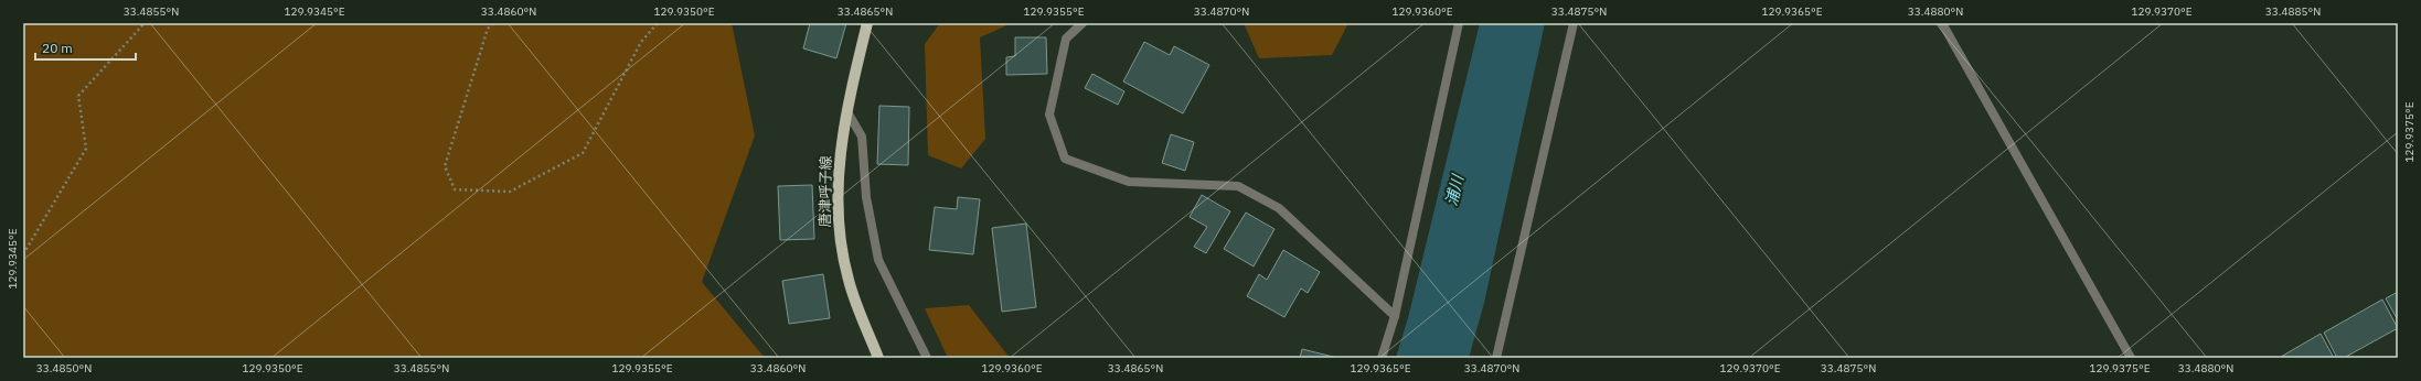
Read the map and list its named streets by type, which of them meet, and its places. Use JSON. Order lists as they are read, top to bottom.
{
  "streets": {
    "main road": ["唐津呼子線"]
  },
  "water": ["浦川"],
  "scale_bar": "20 m",
  "coordinates": [
    "33.4855°N",
    "129.9345°E",
    "33.4860°N",
    "129.9350°E",
    "33.4865°N",
    "129.9355°E",
    "33.4870°N",
    "129.9360°E",
    "33.4875°N",
    "129.9365°E",
    "33.4880°N",
    "129.9370°E",
    "33.4885°N",
    "129.9375°E",
    "33.4850°N"
  ]
}
